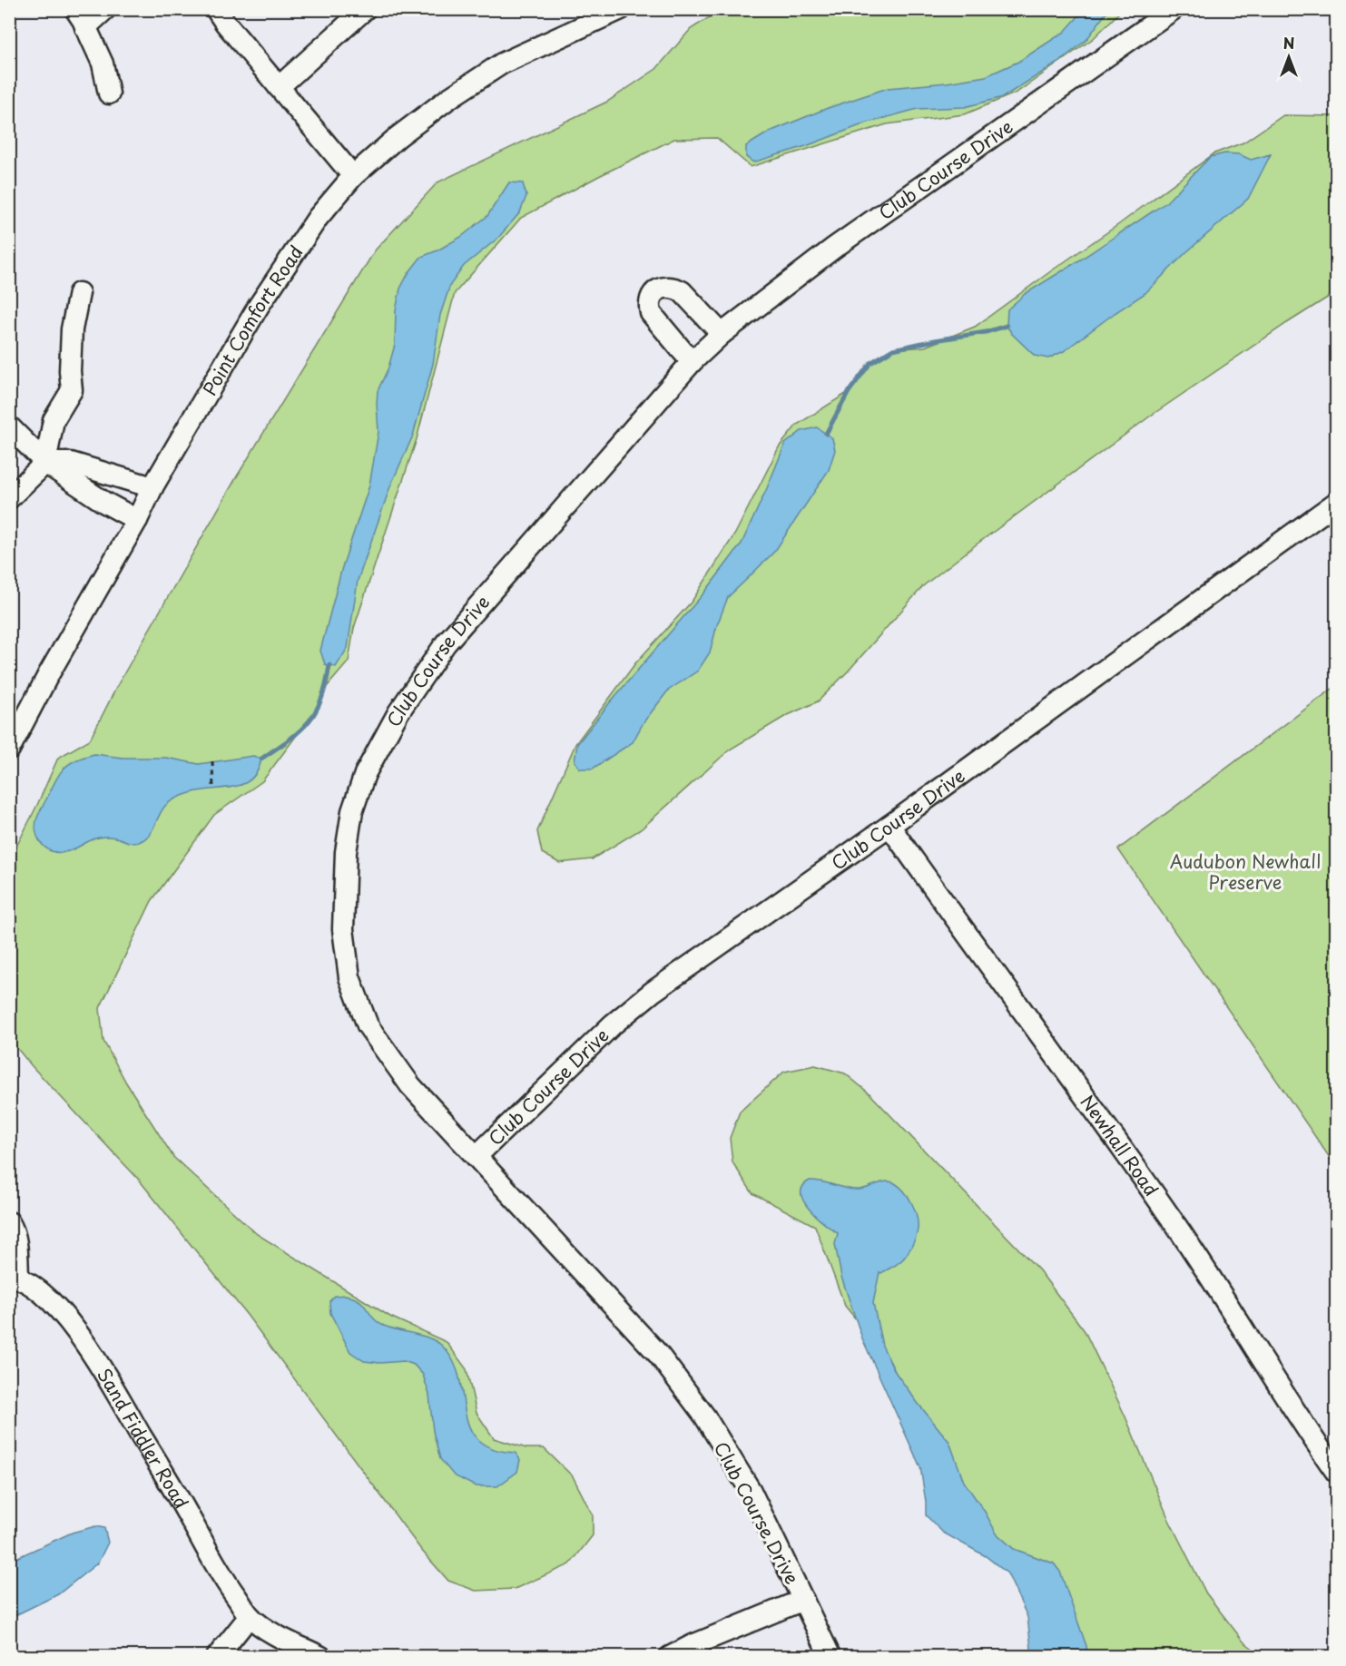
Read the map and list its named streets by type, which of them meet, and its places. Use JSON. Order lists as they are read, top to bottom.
{
  "streets": {
    "street": [
      "Club Course Drive",
      "Point Comfort Road",
      "Newhall Road",
      "Sand Fiddler Road"
    ]
  },
  "crossings": [
    ["Club Course Drive", "Newhall Road"]
  ],
  "parks": ["Audubon Newhall Preserve"],
  "north": "top"
}
